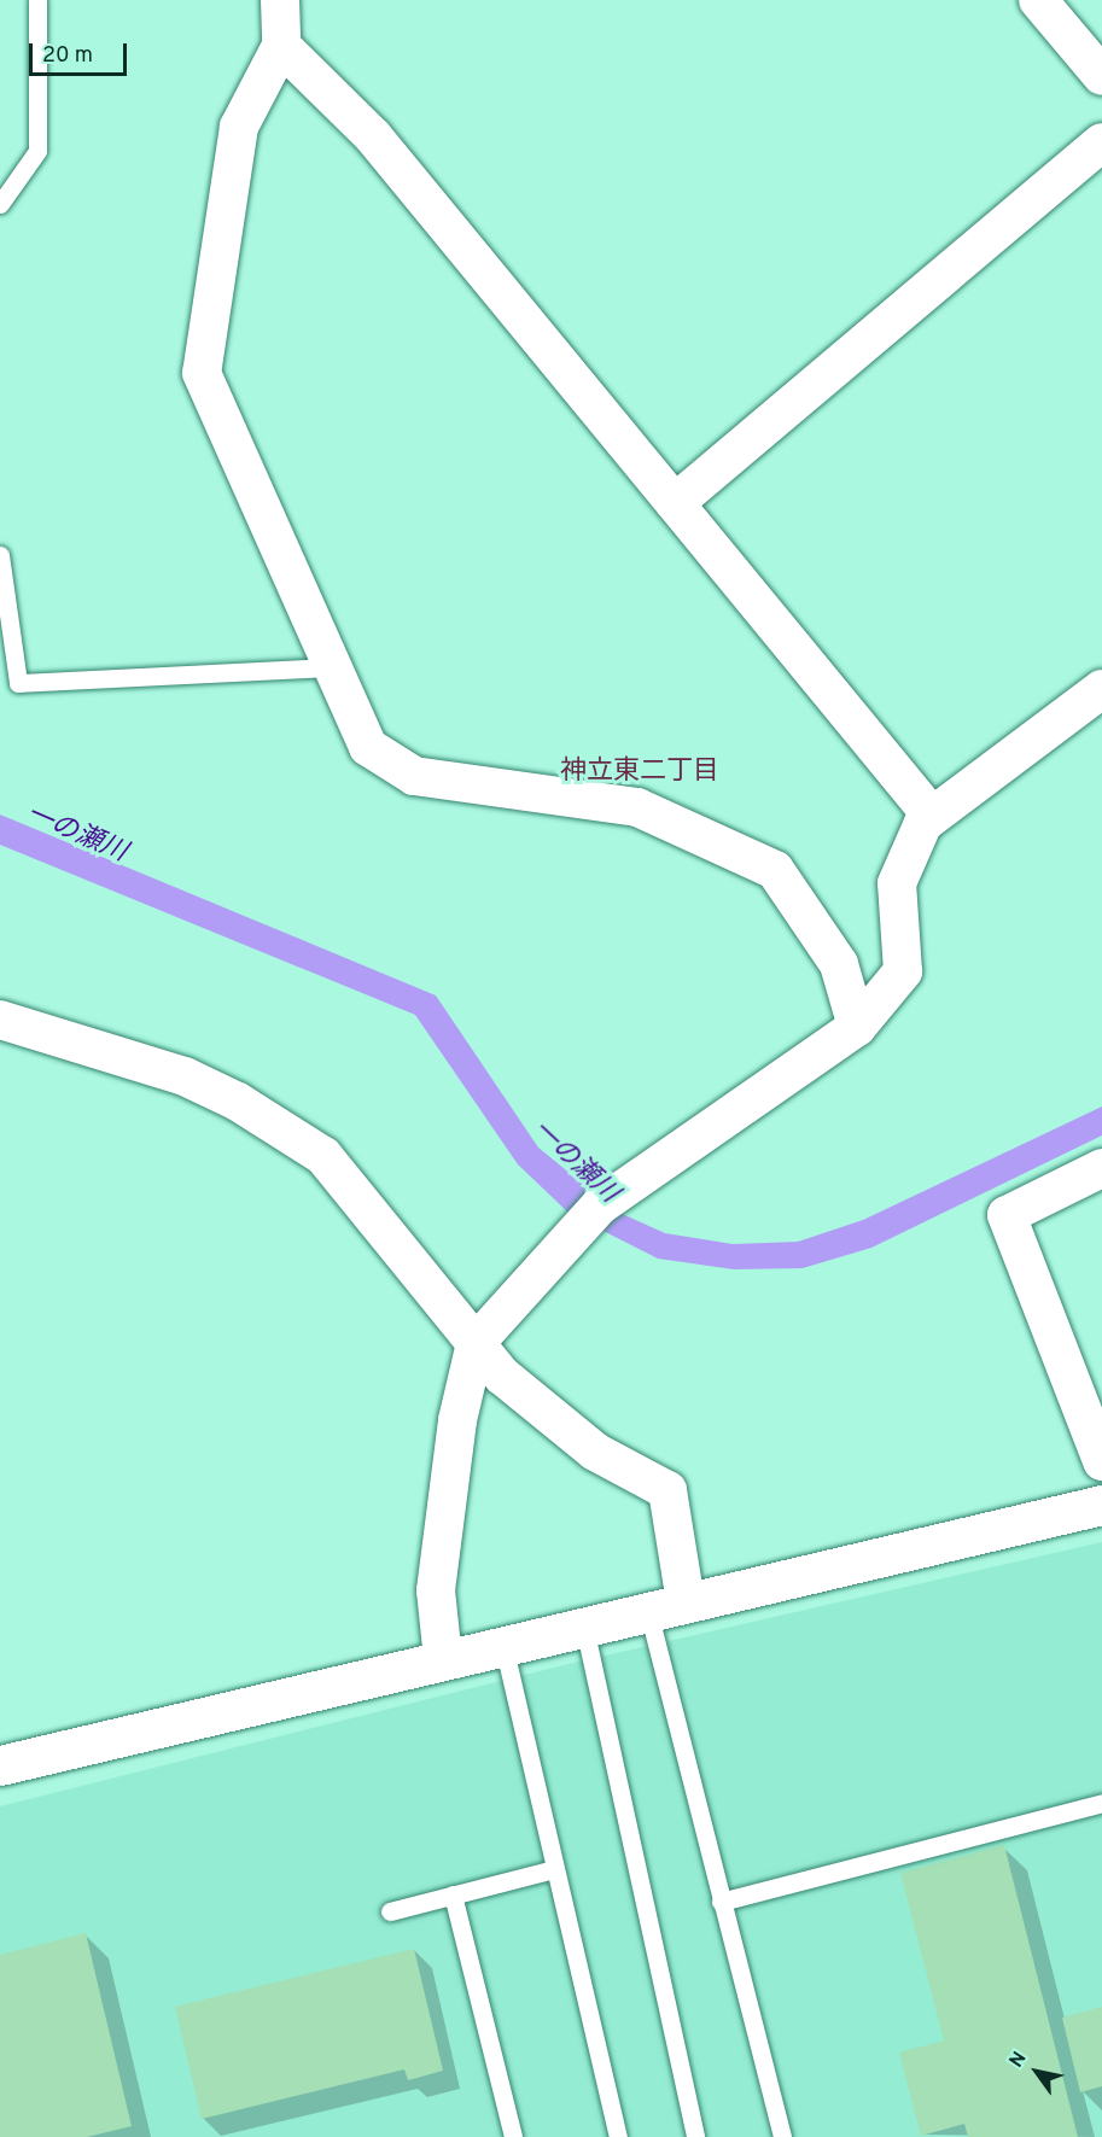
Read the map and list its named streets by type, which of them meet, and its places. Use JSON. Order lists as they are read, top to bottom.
{
  "districts": ["神立東二丁目"],
  "water": ["一の瀬川"],
  "scale_bar": "20 m",
  "north": "top left"
}
